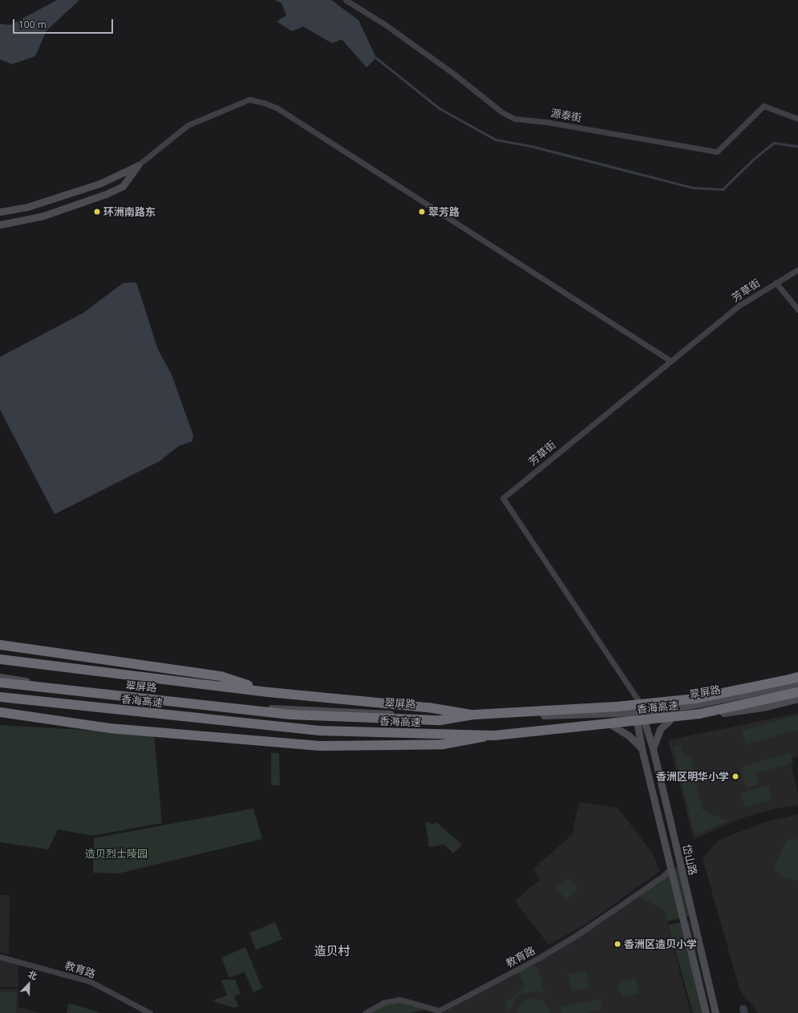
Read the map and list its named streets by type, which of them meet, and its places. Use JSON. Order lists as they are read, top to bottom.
{
  "streets": {
    "highway": ["香海高速"],
    "main road": ["翠屏路", "岱山路"],
    "street": ["源泰街", "芳草街", "教育路"]
  },
  "crossings": [
    ["芳草街", "翠屏路"],
    ["芳草街", "岱山路"],
    ["翠屏路", "岱山路"],
    ["岱山路", "教育路"]
  ],
  "districts": ["造贝村"],
  "parks": ["造贝烈士陵园"],
  "places": [
    "环洲南路东",
    "翠芳路",
    "香洲区明华小学",
    "香洲区造贝小学"
  ],
  "scale_bar": "100 m",
  "north": "top right"
}
